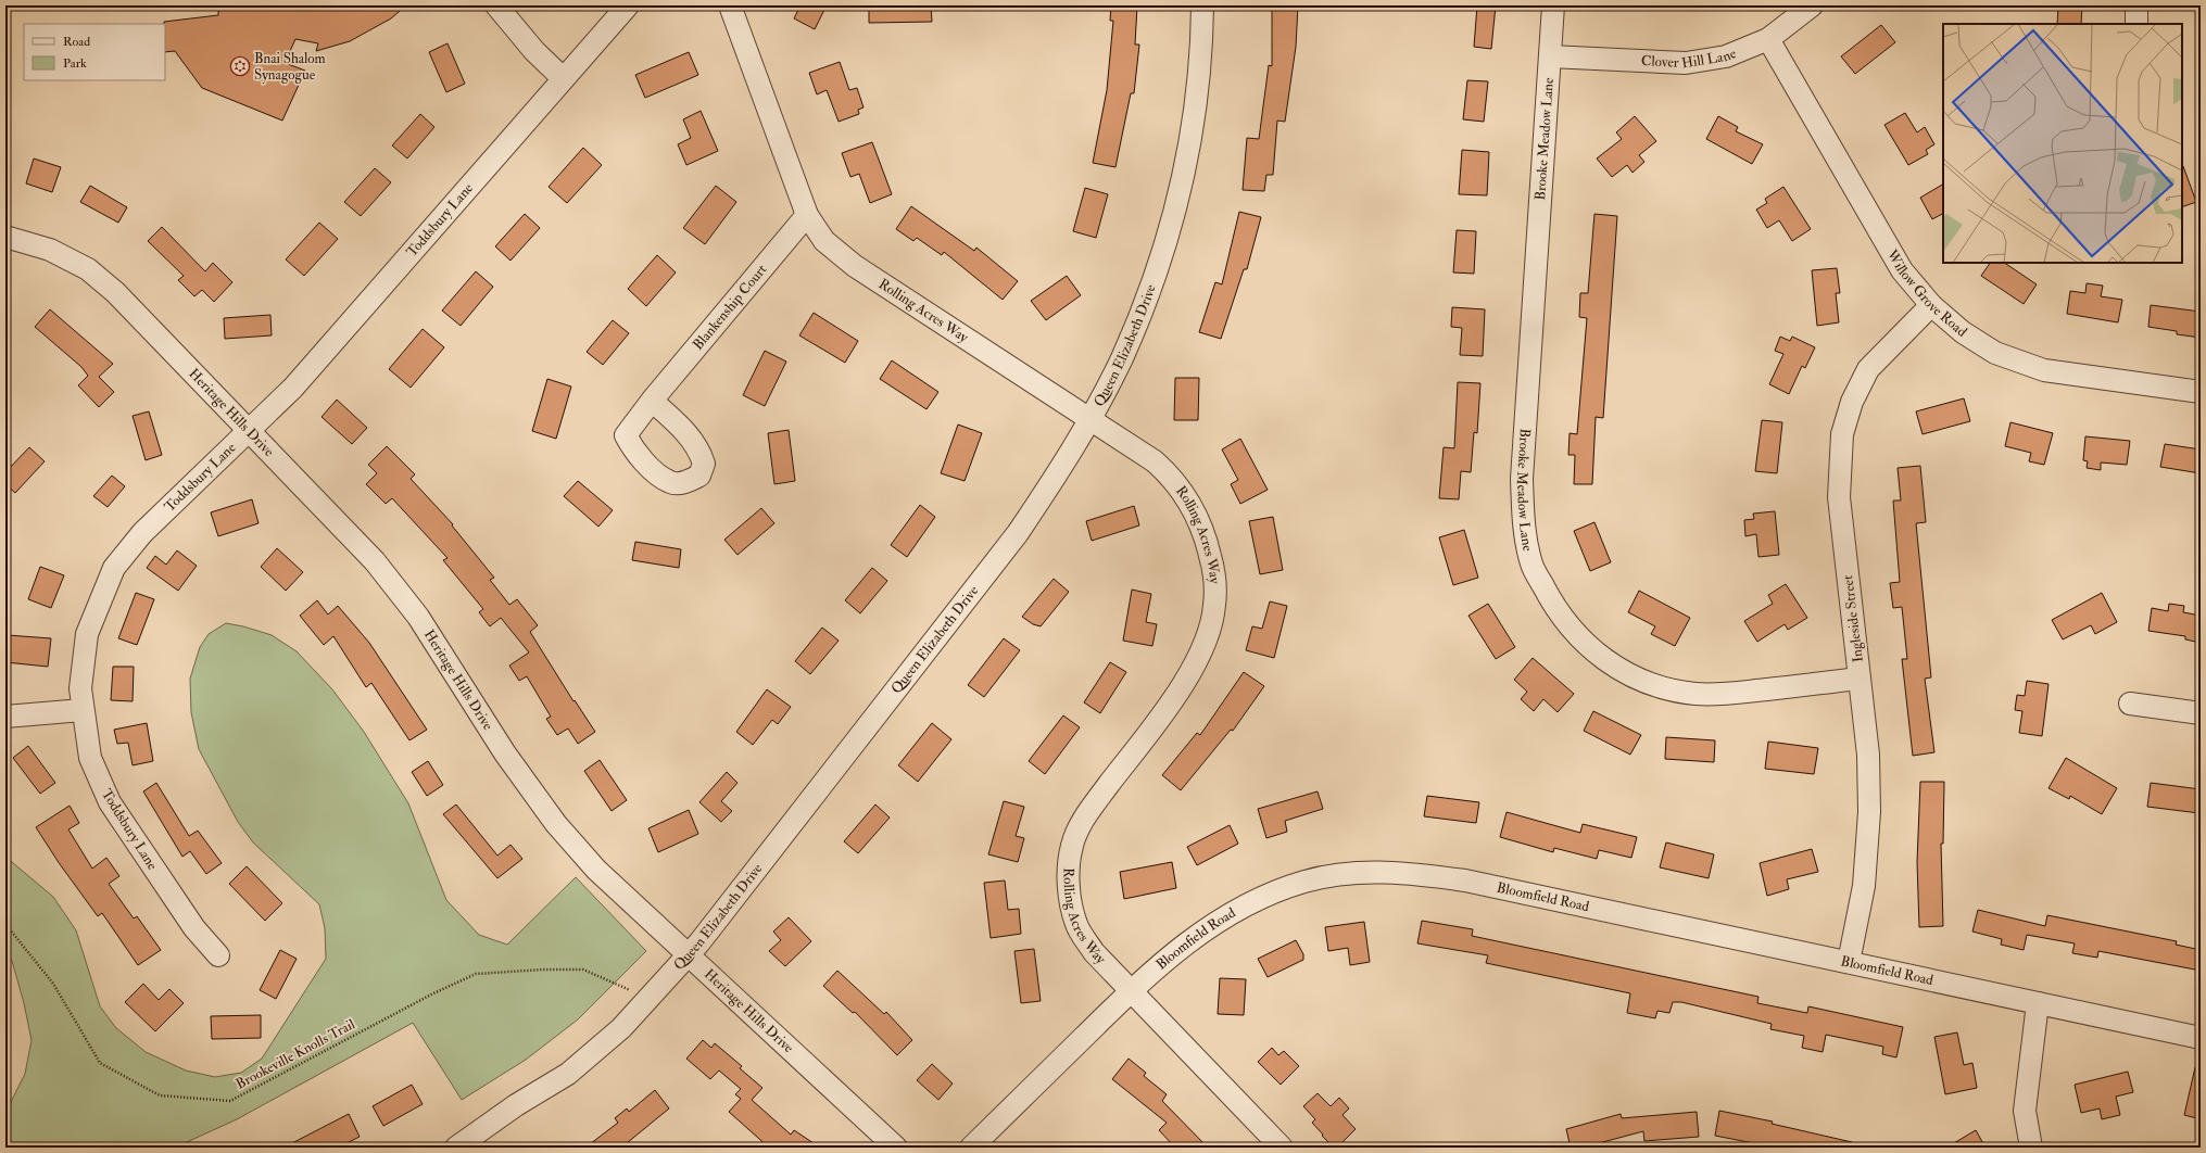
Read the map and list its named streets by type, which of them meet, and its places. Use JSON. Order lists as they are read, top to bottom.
{
  "streets": {
    "street": [
      "Clover Hill Lane",
      "Brooke Meadow Lane",
      "Toddsbury Lane",
      "Willow Grove Road",
      "Blankenship Court",
      "Rolling Acres Way",
      "Queen Elizabeth Drive",
      "Heritage Hills Drive",
      "Ingleside Street",
      "Bloomfield Road"
    ],
    "path": ["Brookeville Knolls Trail"]
  },
  "crossings": [
    ["Clover Hill Lane", "Brooke Meadow Lane"],
    ["Clover Hill Lane", "Willow Grove Road"],
    ["Brooke Meadow Lane", "Ingleside Street"],
    ["Toddsbury Lane", "Heritage Hills Drive"],
    ["Willow Grove Road", "Ingleside Street"],
    ["Blankenship Court", "Rolling Acres Way"],
    ["Rolling Acres Way", "Queen Elizabeth Drive"],
    ["Rolling Acres Way", "Bloomfield Road"],
    ["Queen Elizabeth Drive", "Heritage Hills Drive"],
    ["Ingleside Street", "Bloomfield Road"]
  ],
  "places": {
    "synagogue": ["Bnai Shalom Synagogue"]
  },
  "legend": ["Road", "Park"]
}
